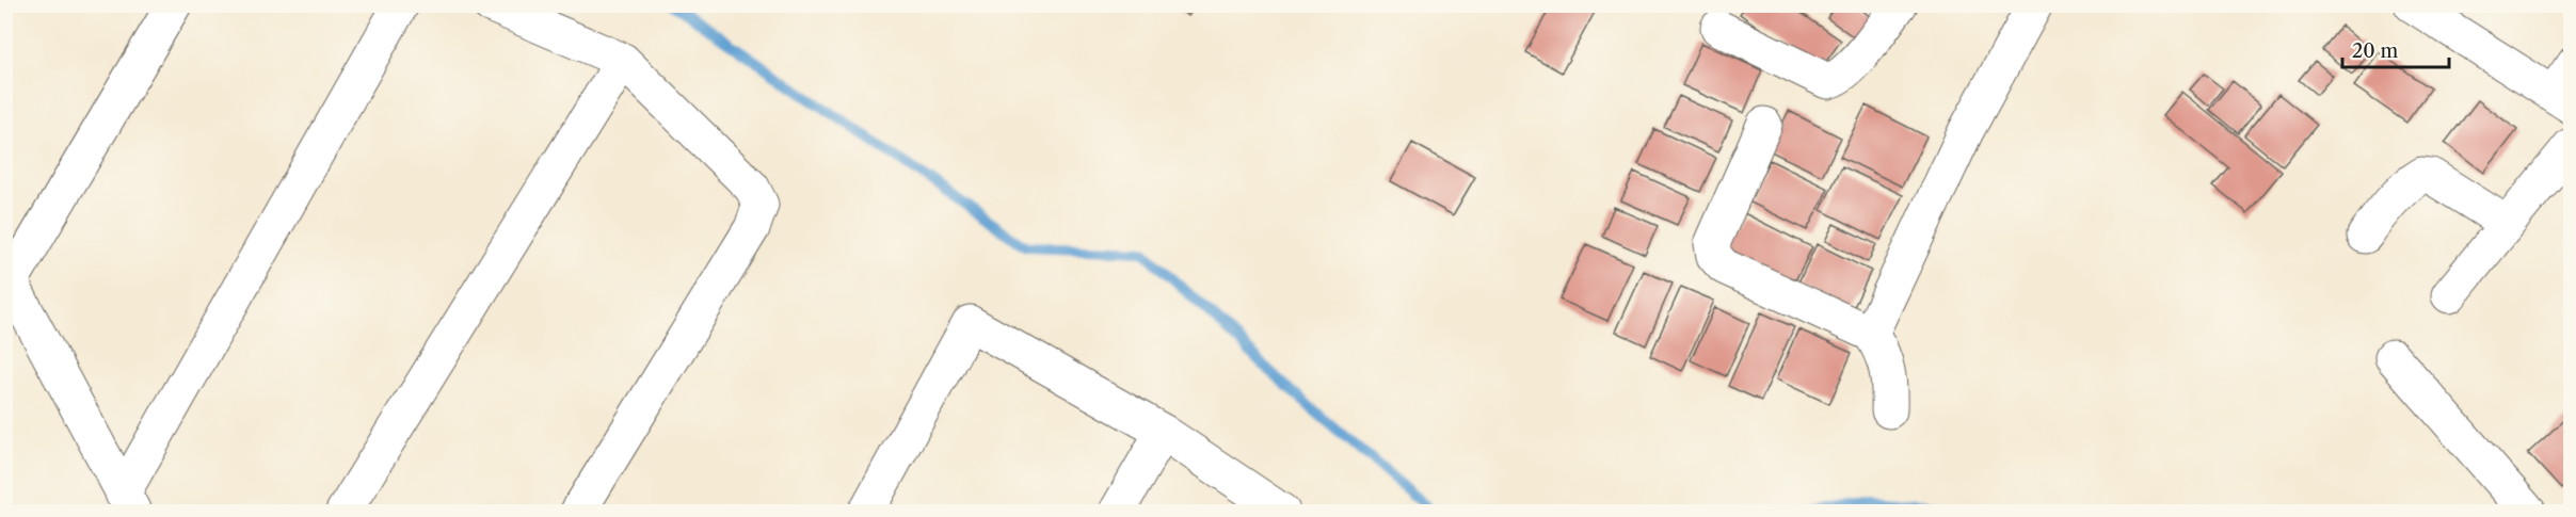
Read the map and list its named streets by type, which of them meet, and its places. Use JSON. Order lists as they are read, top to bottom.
{
  "scale_bar": "20 m"
}
